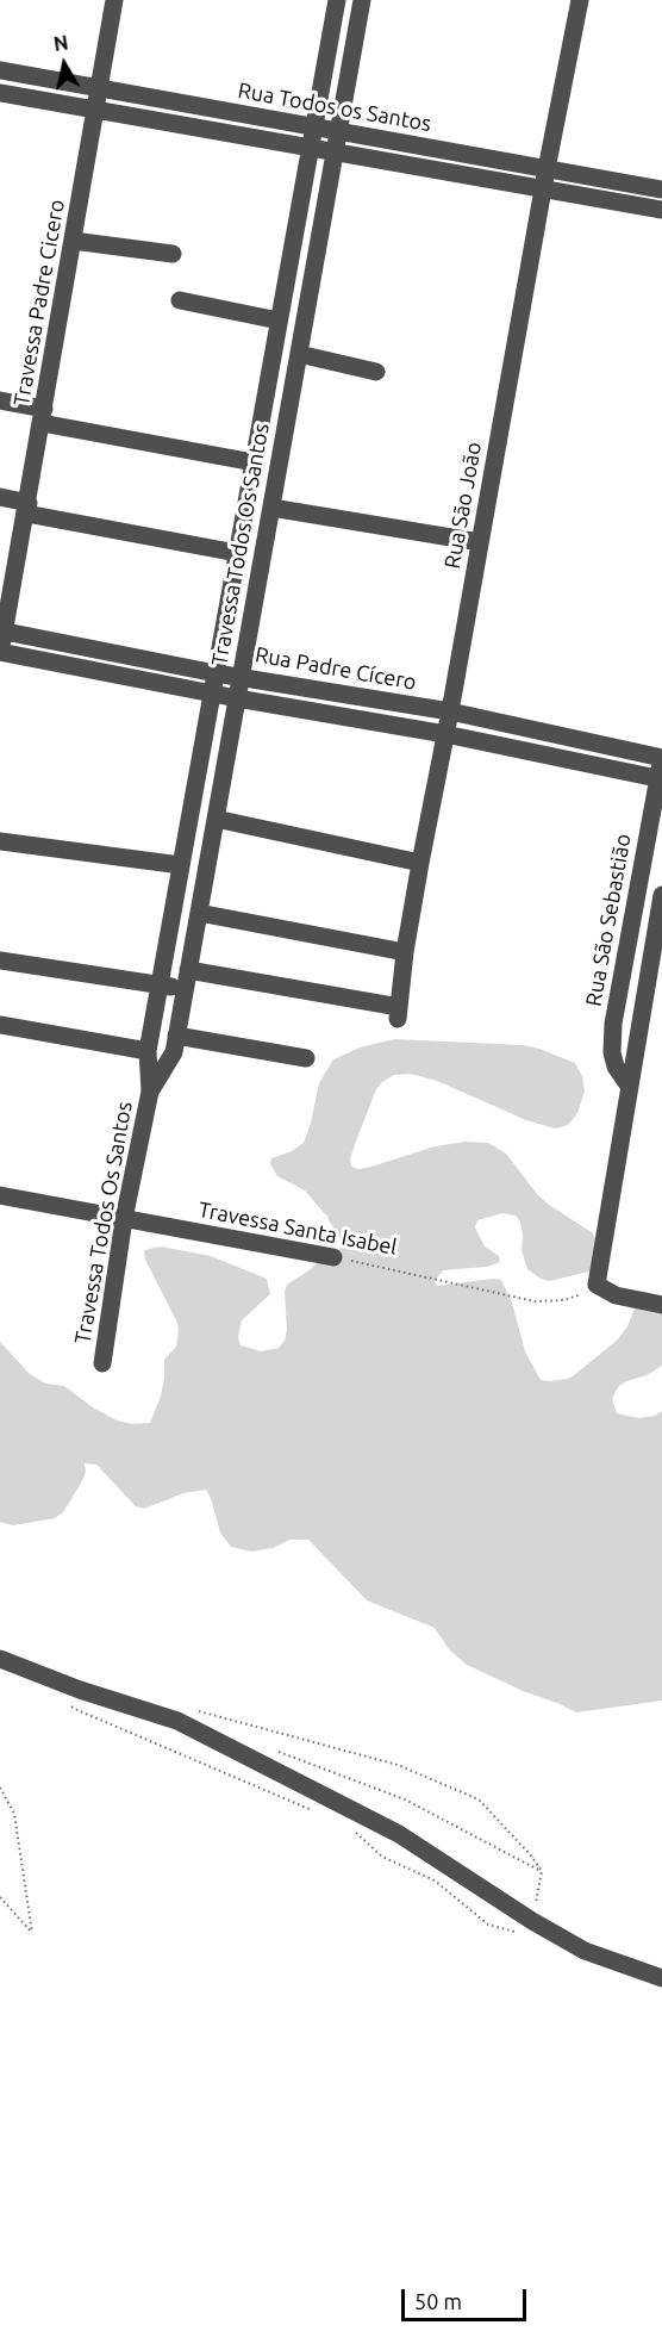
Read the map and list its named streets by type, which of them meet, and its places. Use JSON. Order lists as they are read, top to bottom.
{
  "streets": {
    "street": [
      "Rua Todos os Santos",
      "Travessa Padre Cicero",
      "Rua São João",
      "Travessa Todos Os Santos",
      "Rua Padre Cícero",
      "Rua São Sebastião",
      "Travessa Santa Isabel"
    ]
  },
  "crossings": [
    ["Rua Todos os Santos", "Travessa Padre Cicero"],
    ["Rua Todos os Santos", "Rua São João"],
    ["Rua Todos os Santos", "Travessa Todos Os Santos"],
    ["Travessa Padre Cicero", "Rua Padre Cícero"],
    ["Rua São João", "Travessa Todos Os Santos"],
    ["Rua São João", "Rua Padre Cícero"],
    ["Travessa Todos Os Santos", "Rua Padre Cícero"],
    ["Travessa Todos Os Santos", "Travessa Santa Isabel"],
    ["Rua Padre Cícero", "Rua São Sebastião"]
  ],
  "scale_bar": "50 m",
  "north": "top"
}
